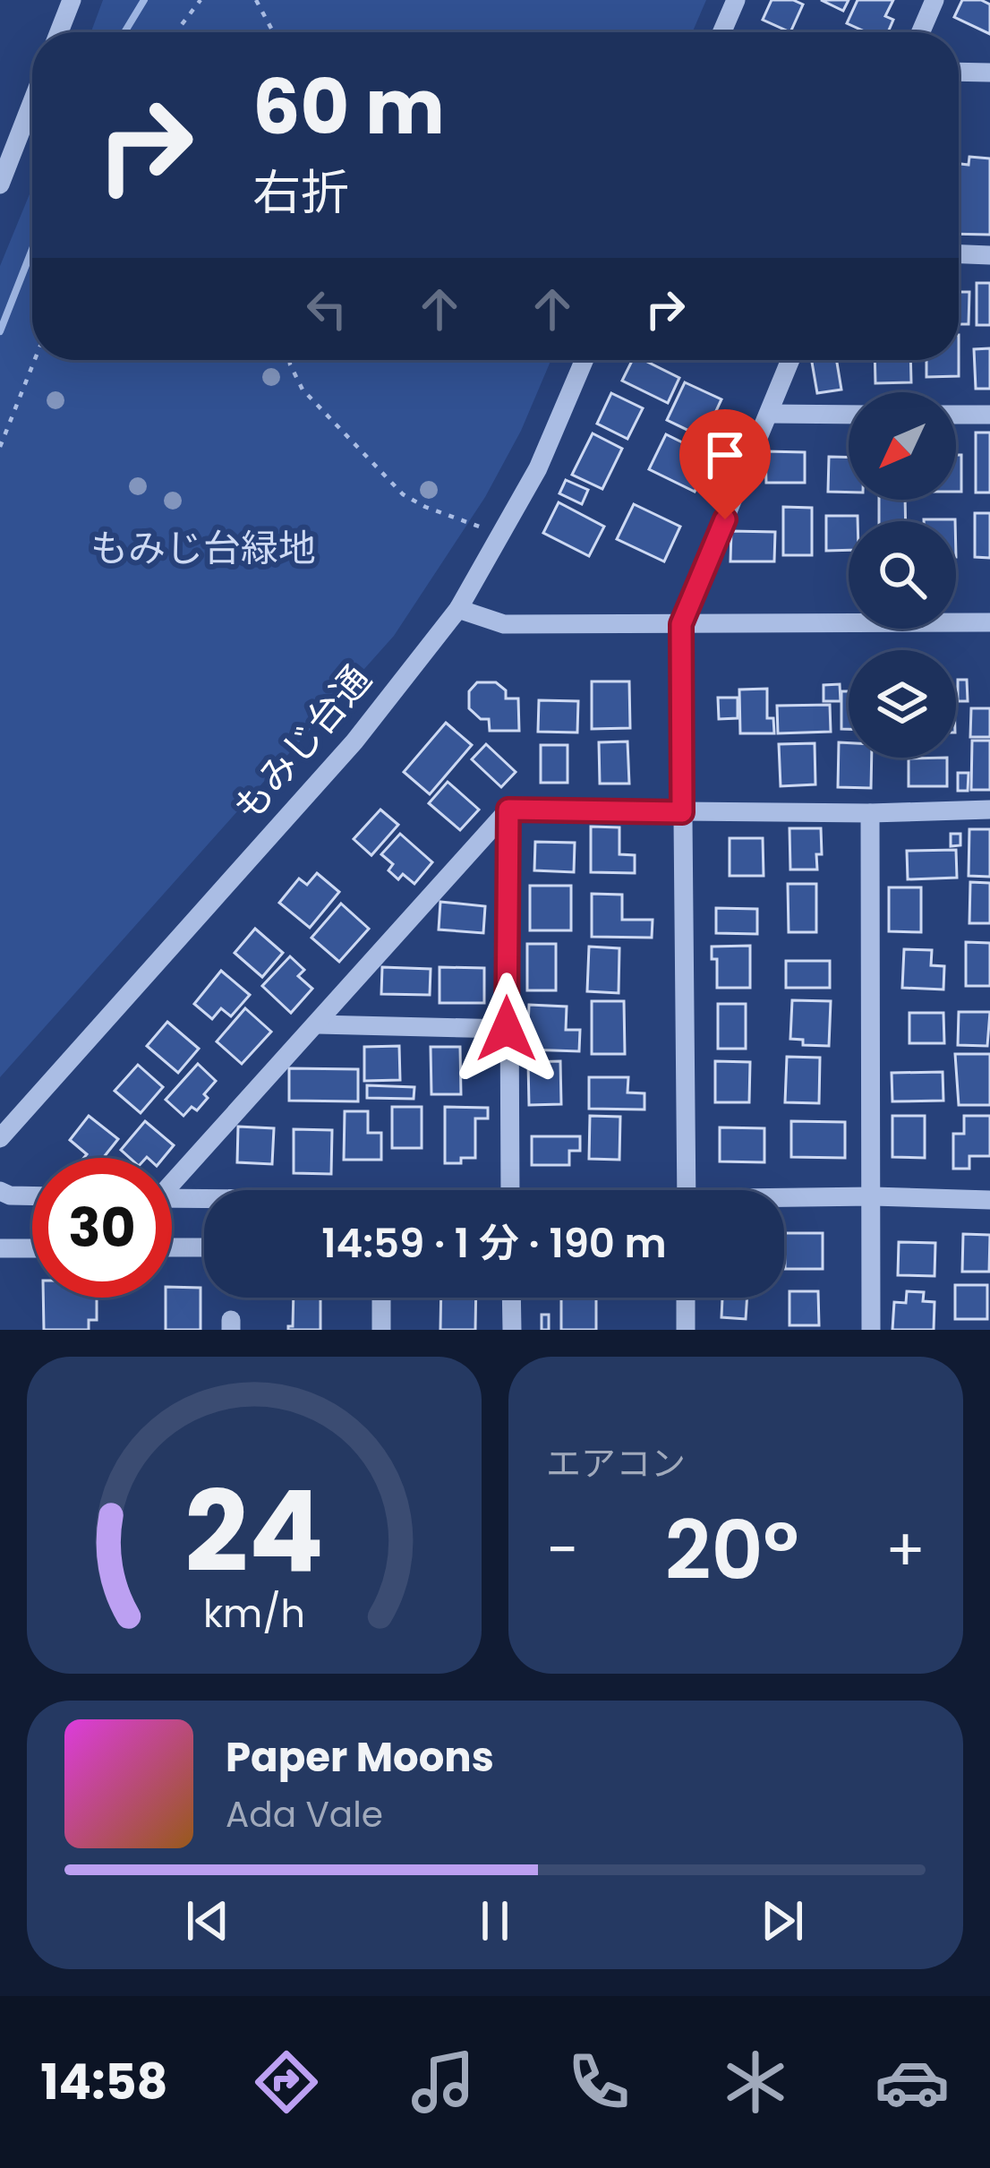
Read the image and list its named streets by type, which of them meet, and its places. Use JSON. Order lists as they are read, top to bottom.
{
  "streets": {
    "street": ["もみじ台通"]
  },
  "parks": ["もみじ台緑地"],
  "north": "bottom left",
  "page": {
    "turn": ["60 m", "右折"],
    "limit": "30",
    "trip": "14:59 · 1 分 · 190 m",
    "tile": "エアコン",
    "heat": ["−", "20°", "+"],
    "song": ["Paper Moons", "Ada Vale"],
    "tabs": "14:58",
    "gauge": ["24", "km/h"]
  }
}
